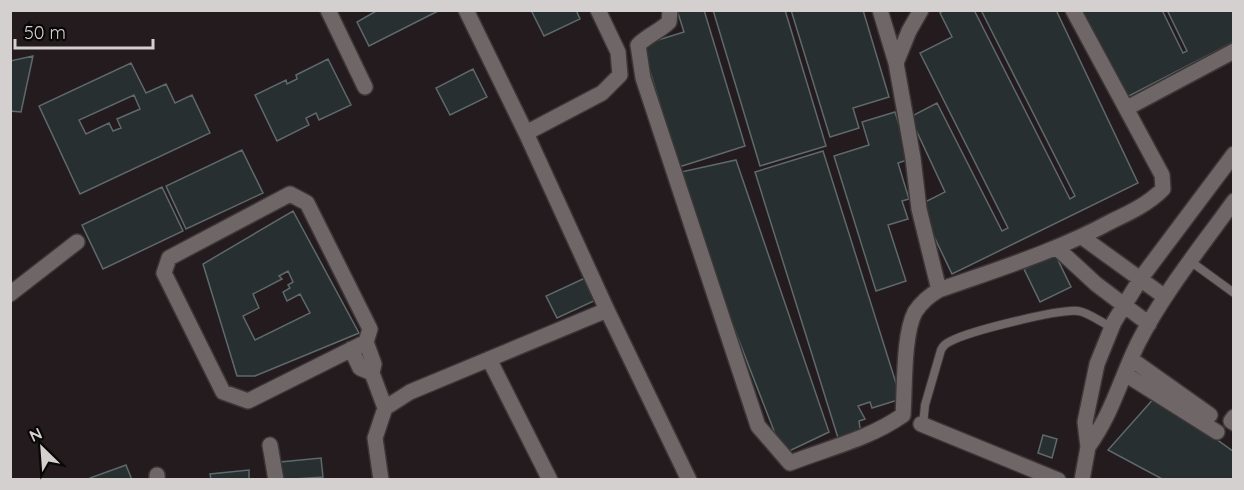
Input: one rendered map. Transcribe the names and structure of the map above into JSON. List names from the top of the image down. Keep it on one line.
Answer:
{"scale_bar":"50 m","north":"top left"}
